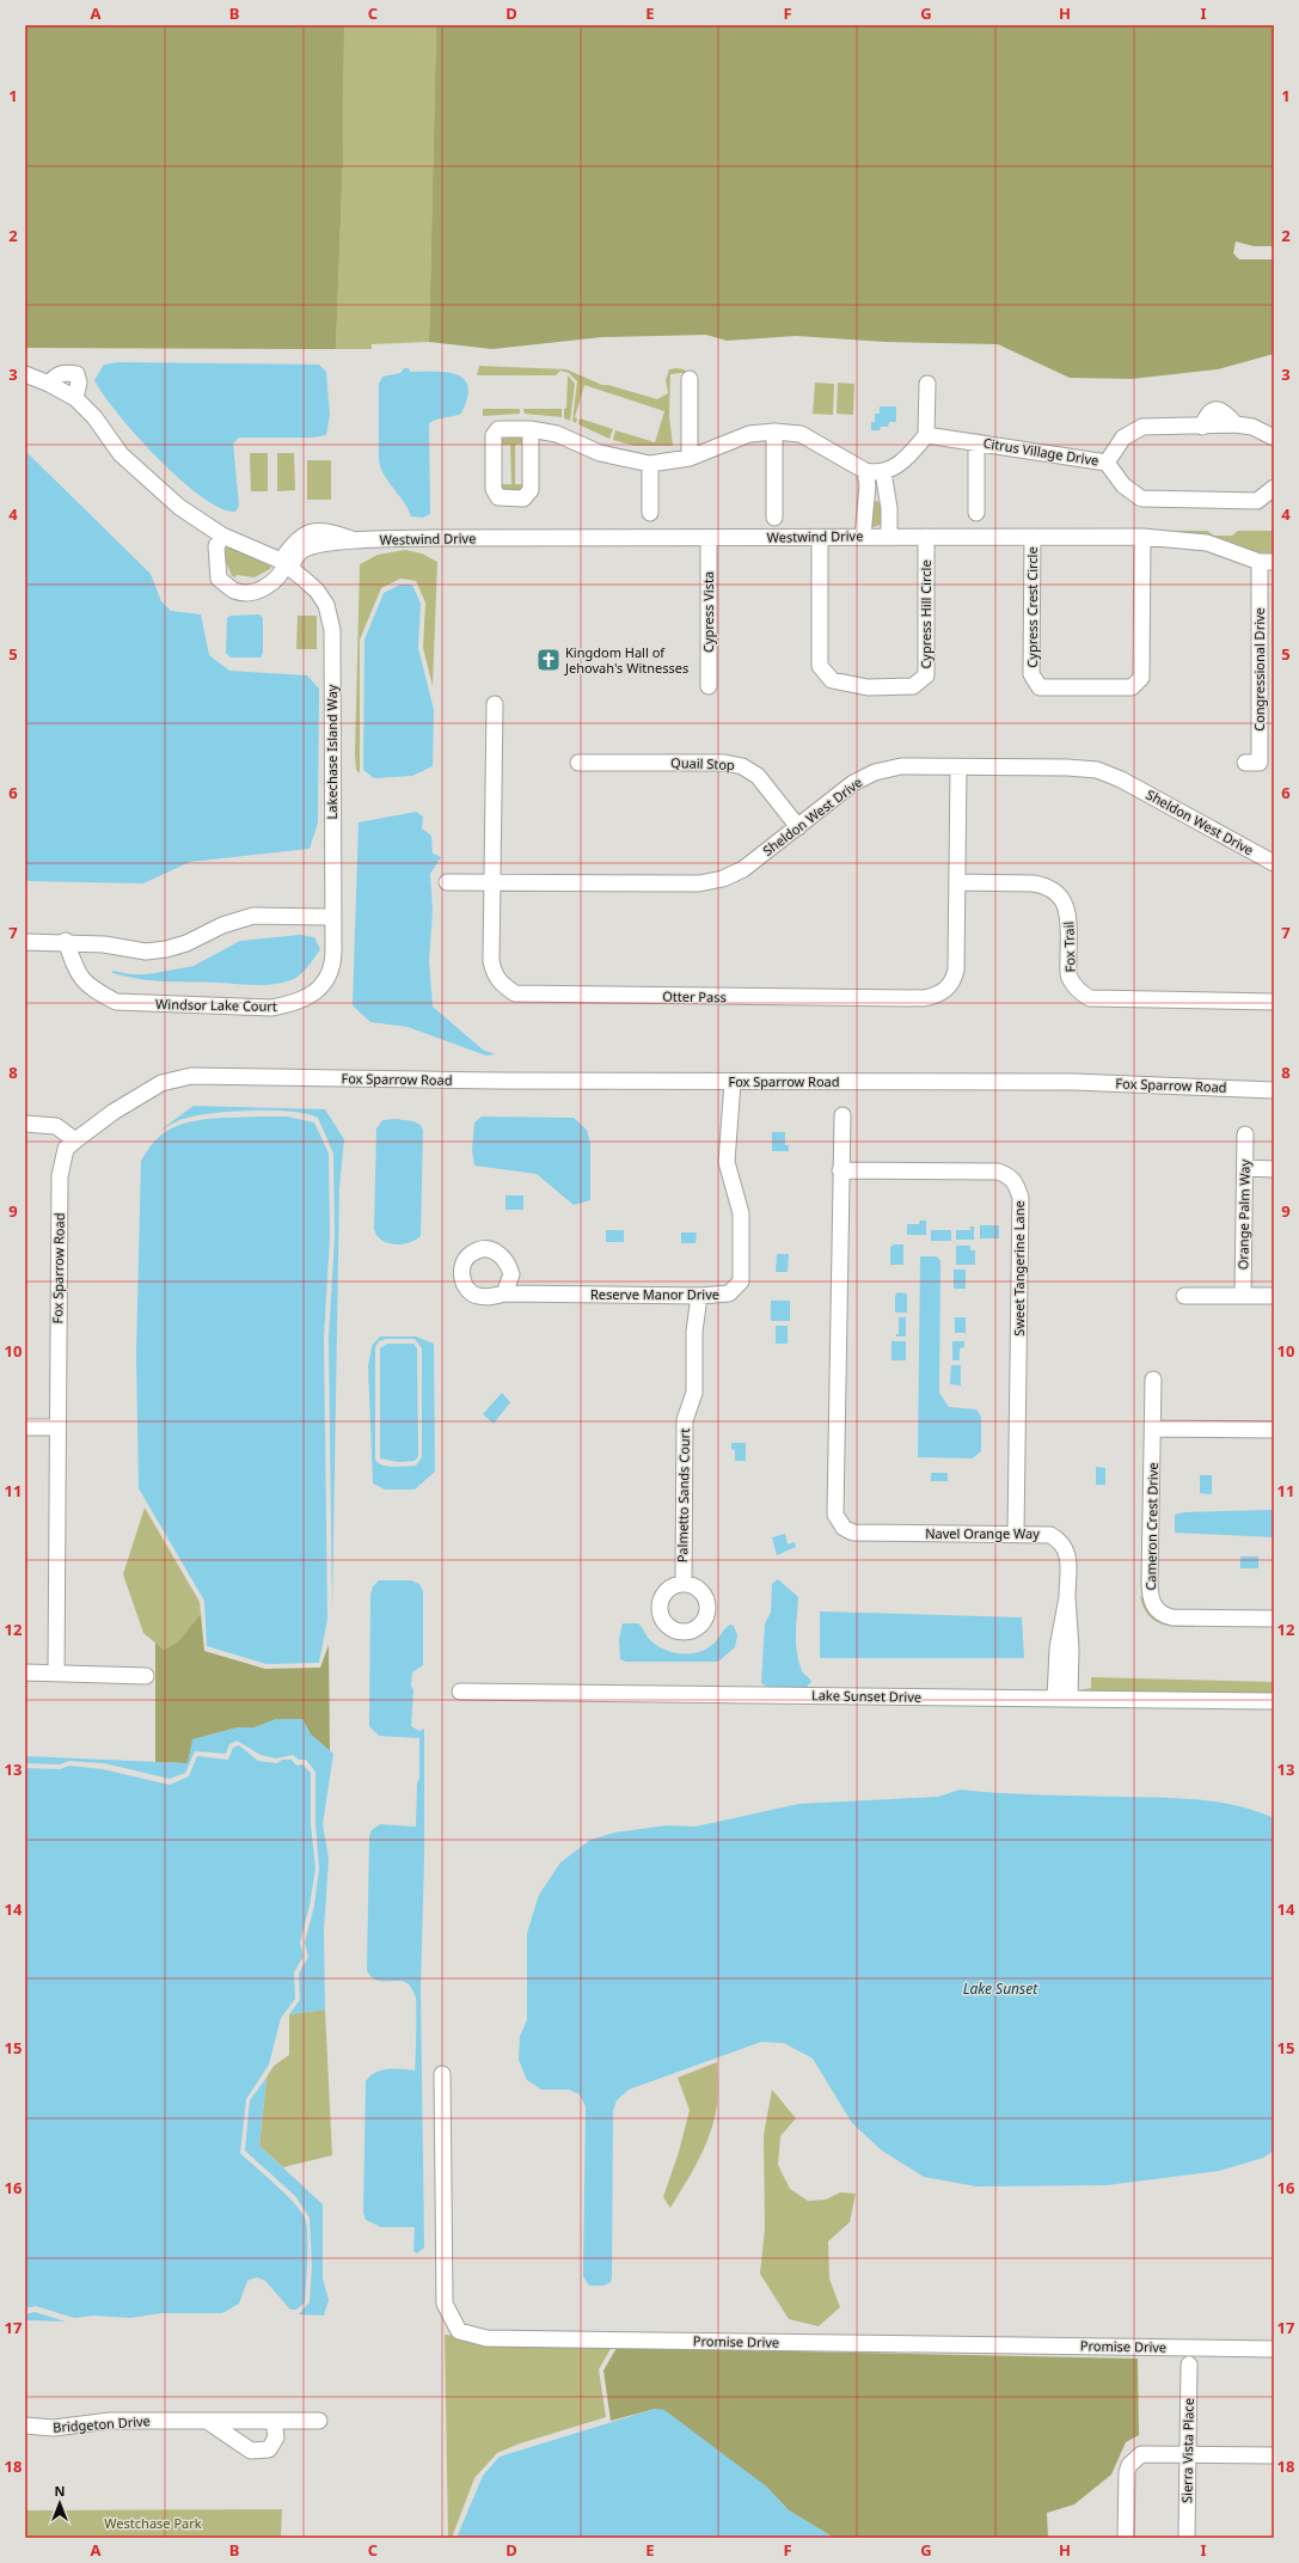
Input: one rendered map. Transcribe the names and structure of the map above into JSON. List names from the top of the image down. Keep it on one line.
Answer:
{"streets":{"street":["Citrus Village Drive","Westwind Drive","Cypress Crest Circle","Cypress Vista","Cypress Hill Circle","Congressional Drive","Lakechase Island Way","Quail Stop","Sheldon West Drive","Fox Trail","Otter Pass","Windsor Lake Court","Fox Sparrow Road","Orange Palm Way","Sweet Tangerine Lane","Reserve Manor Drive","Palmetto Sands Court","Cameron Crest Drive","Navel Orange Way","Lake Sunset Drive","Promise Drive","Bridgeton Drive","Sierra Vista Place"]},"crossings":[["Westwind Drive","Cypress Crest Circle"],["Westwind Drive","Cypress Vista"],["Westwind Drive","Cypress Hill Circle"],["Westwind Drive","Congressional Drive"],["Westwind Drive","Lakechase Island Way"],["Lakechase Island Way","Windsor Lake Court"],["Quail Stop","Sheldon West Drive"],["Sheldon West Drive","Otter Pass"],["Fox Trail","Otter Pass"],["Fox Sparrow Road","Reserve Manor Drive"],["Sweet Tangerine Lane","Navel Orange Way"],["Reserve Manor Drive","Palmetto Sands Court"],["Navel Orange Way","Lake Sunset Drive"]],"water":["Lake Sunset"],"parks":["Westchase Park"],"places":{"church":["Kingdom Hall of Jehovah's Witnesses"]},"north":"top","grid":{"columns":["A","B","C","D","E","F","G","H","I"],"rows":["1","2","3","4","5","6","7","8","9","10","11","12","13","14","15","16","17","18"]}}
